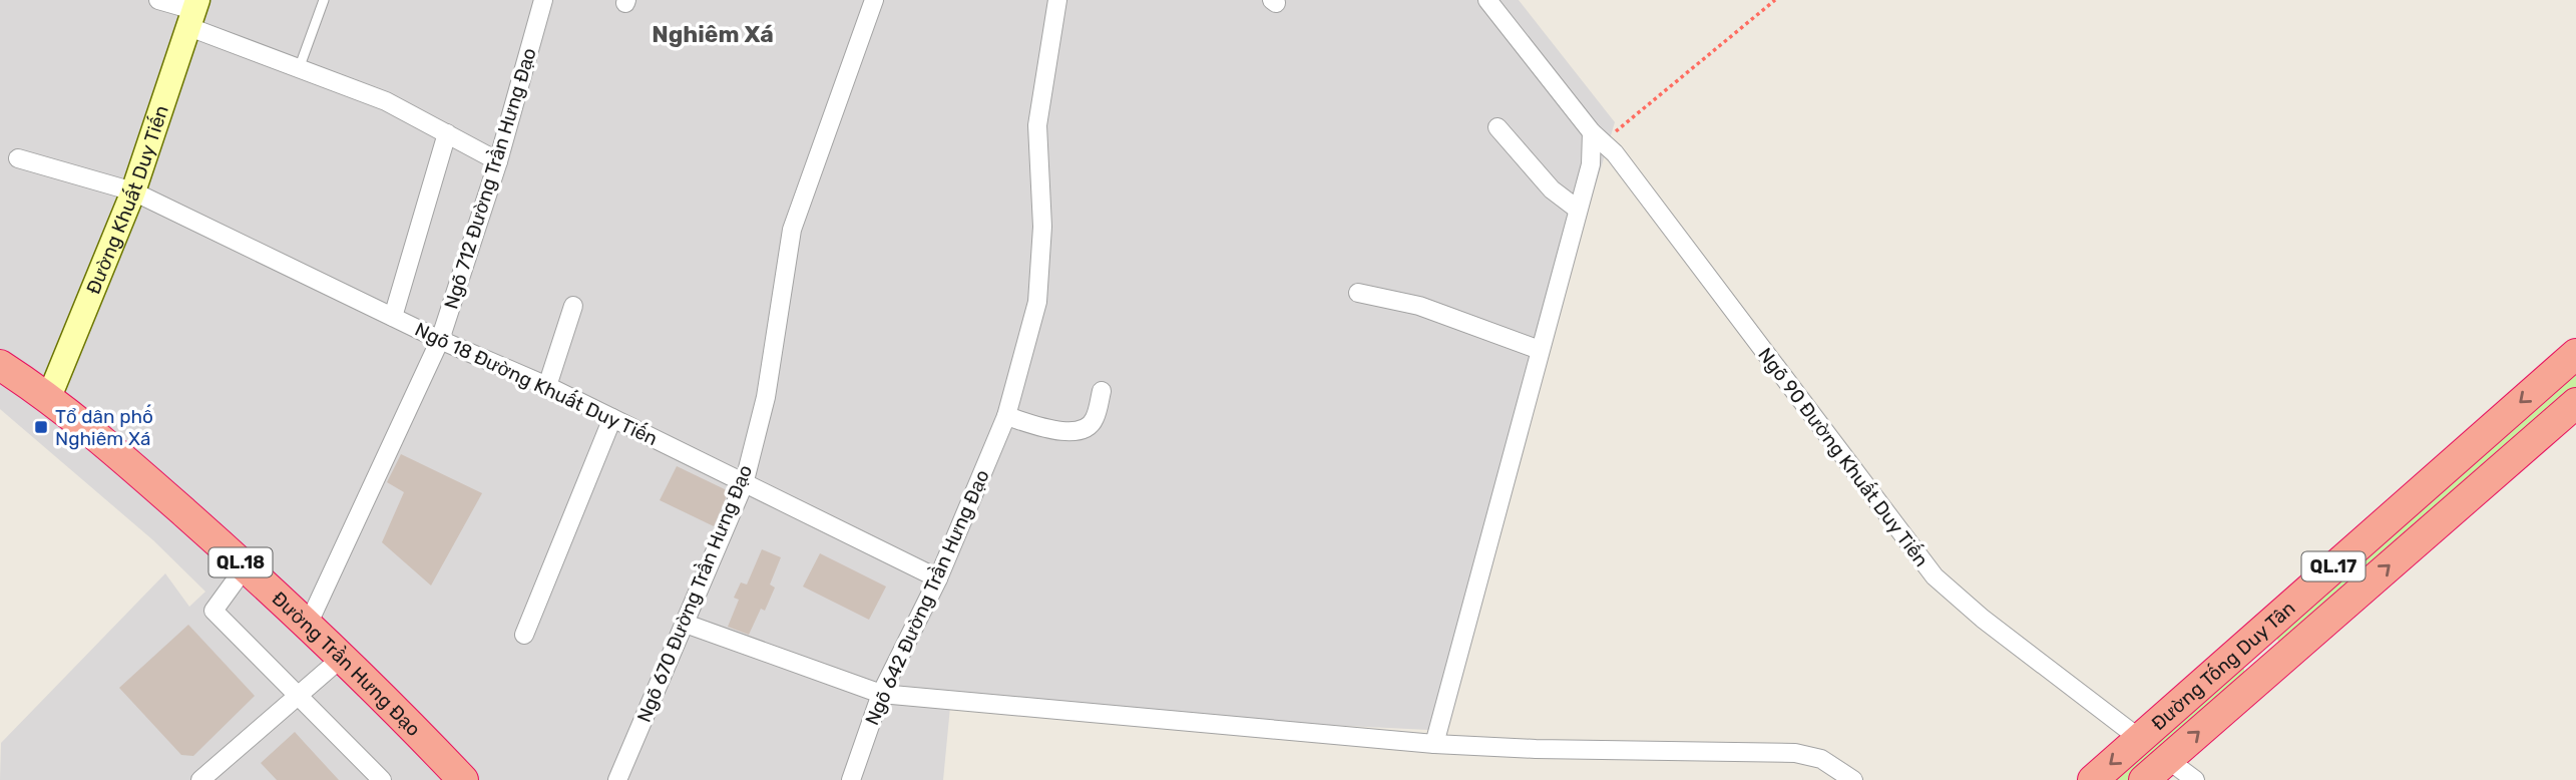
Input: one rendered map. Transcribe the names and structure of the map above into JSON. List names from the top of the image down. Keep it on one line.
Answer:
{"streets":{"highway":["QL.18","QL.17","Đường Trần Hưng Đạo","Đường Tống Duy Tân"],"main road":["Đường Khuất Duy Tiến"],"street":["Ngõ 712 Đường Trần Hưng Đạo","Ngõ 18 Đường Khuất Duy Tiến","Ngõ 90 Đường Khuất Duy Tiến","Ngõ 670 Đường Trần Hưng Đạo","Ngõ 642 Đường Trần Hưng Đạo"]},"crossings":[["Ngõ 712 Đường Trần Hưng Đạo","Ngõ 18 Đường Khuất Duy Tiến"],["Ngõ 712 Đường Trần Hưng Đạo","Đường Trần Hưng Đạo"],["Đường Khuất Duy Tiến","Ngõ 18 Đường Khuất Duy Tiến"],["Đường Khuất Duy Tiến","Đường Trần Hưng Đạo"],["Ngõ 18 Đường Khuất Duy Tiến","Ngõ 670 Đường Trần Hưng Đạo"],["Ngõ 18 Đường Khuất Duy Tiến","Ngõ 642 Đường Trần Hưng Đạo"],["Ngõ 90 Đường Khuất Duy Tiến","Đường Tống Duy Tân"]],"districts":["Nghiêm Xá"],"places":{"transit":["Tổ dân phố Nghiêm Xá"]}}
